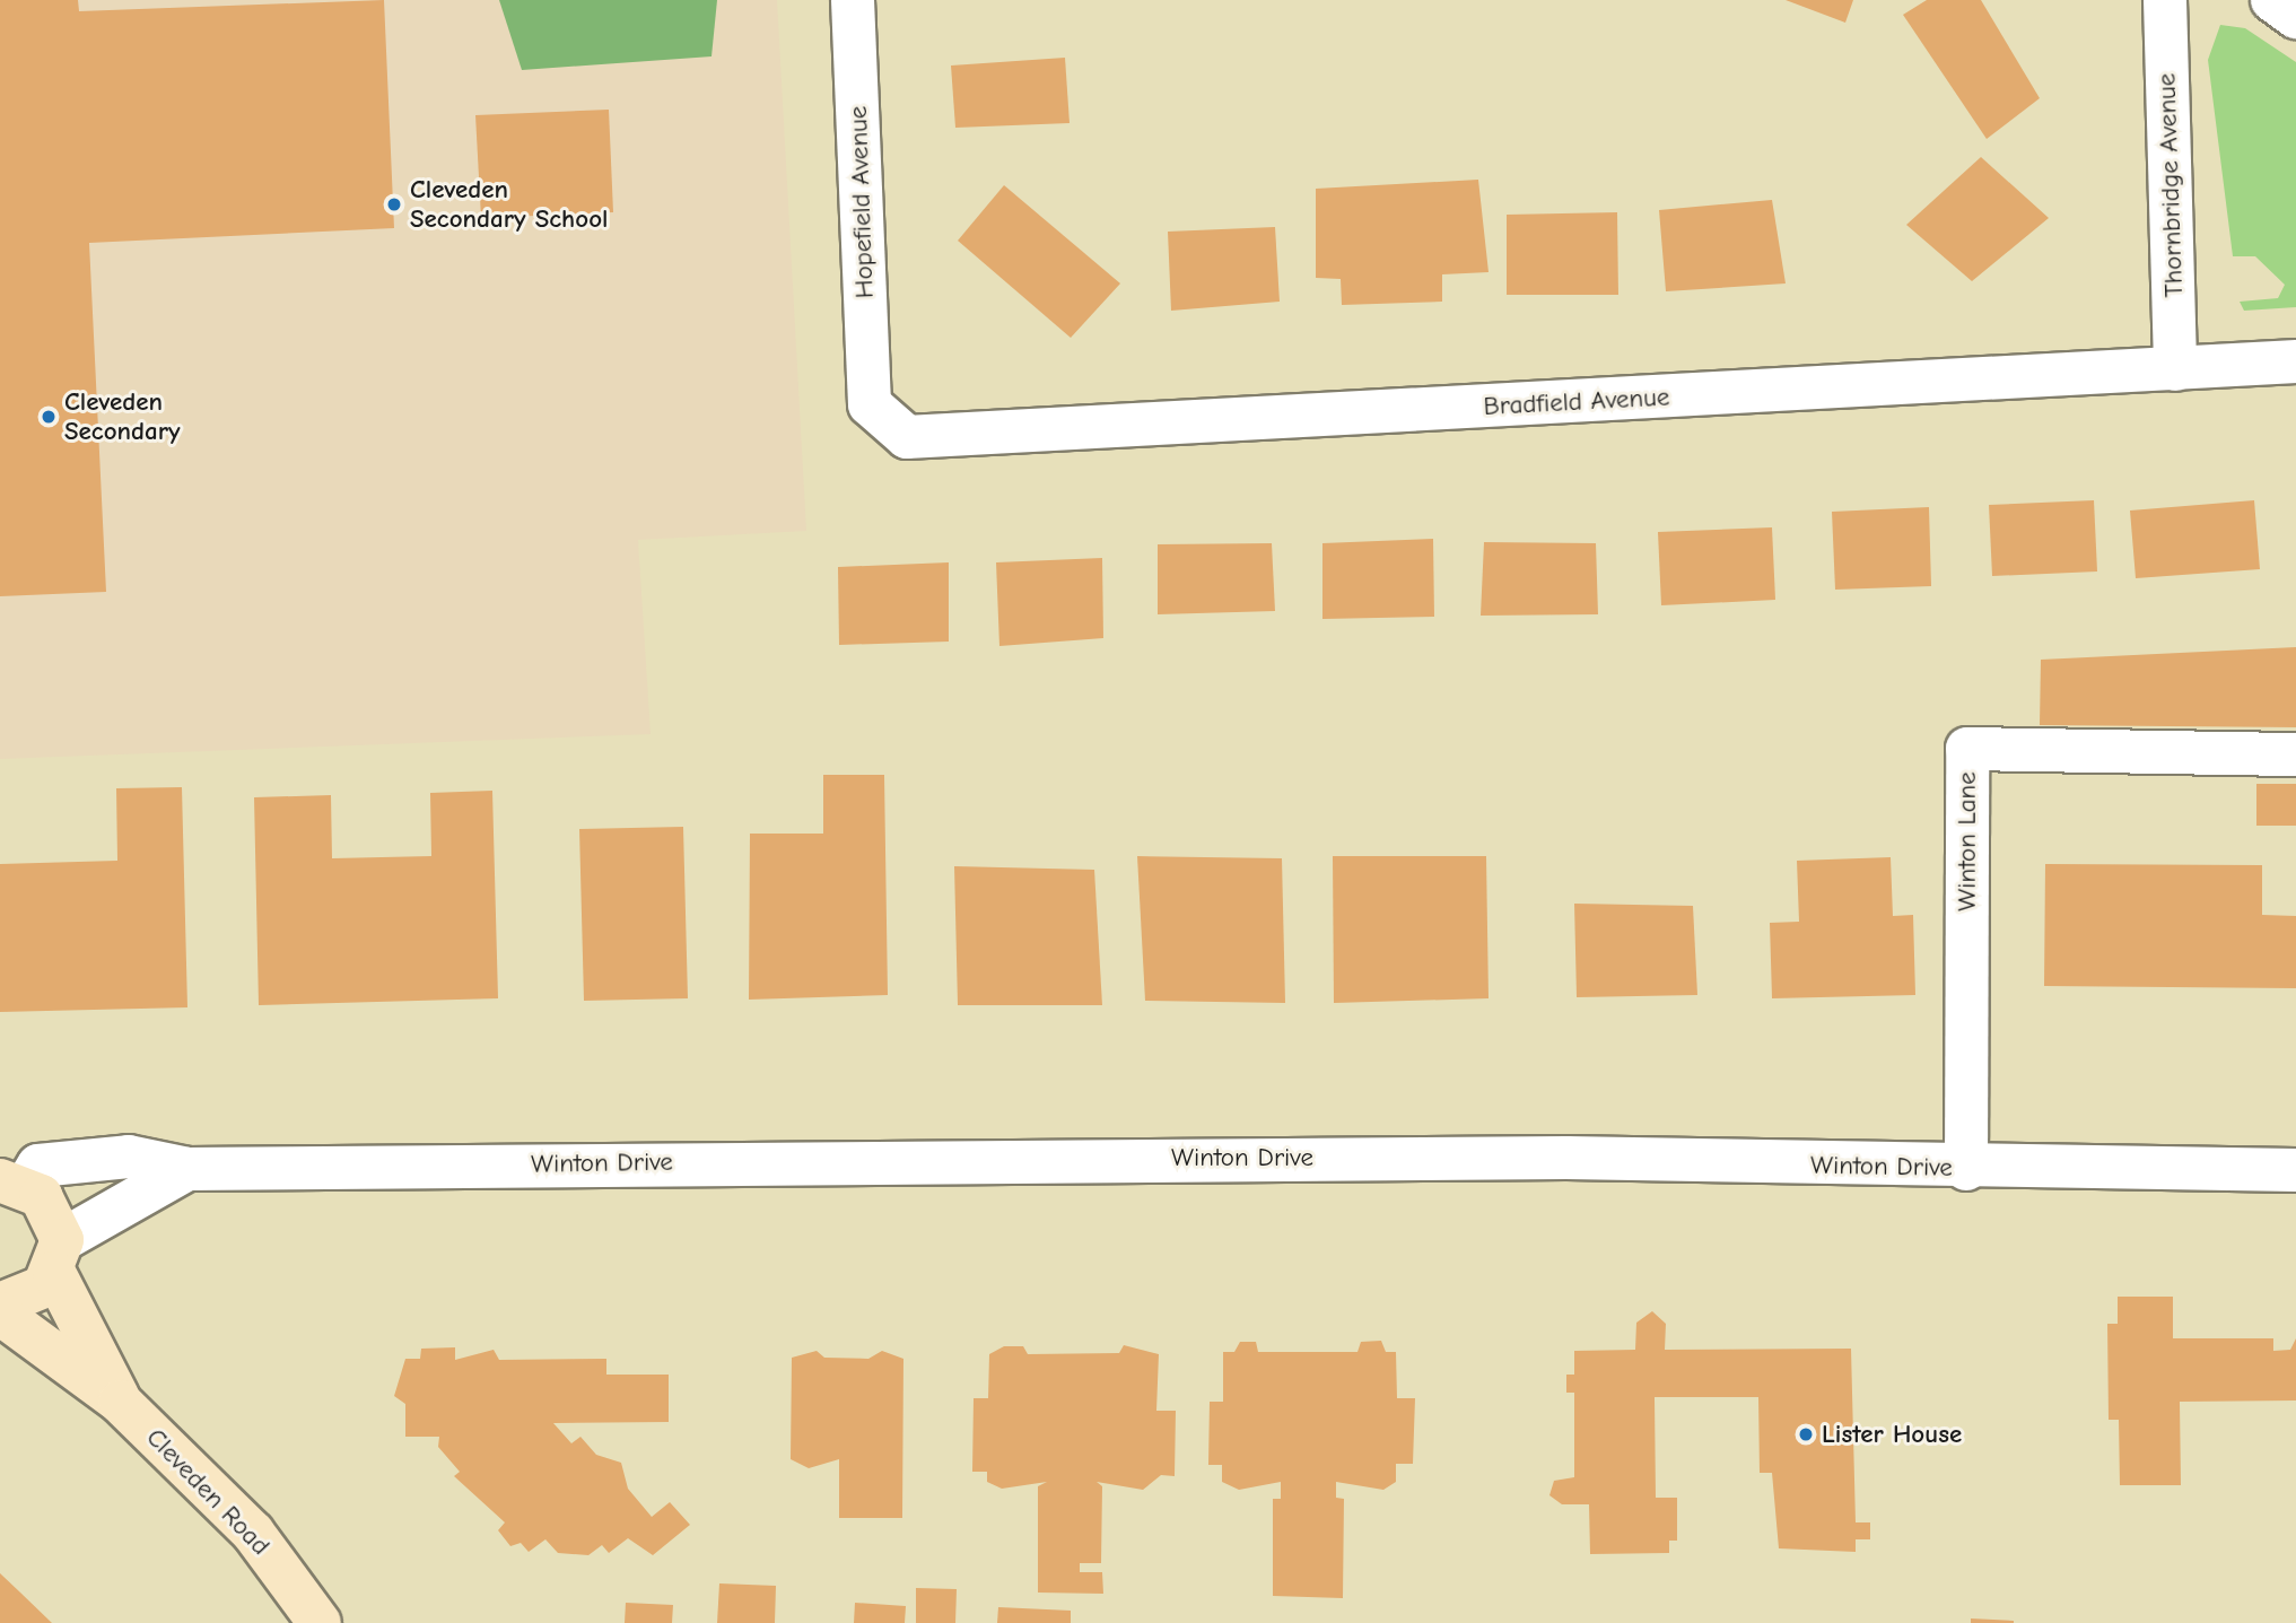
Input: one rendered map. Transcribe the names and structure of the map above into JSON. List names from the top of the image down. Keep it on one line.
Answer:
{"streets":{"street":["Thornbridge Avenue","Hopefield Avenue","Bradfield Avenue","Winton Lane","Winton Drive","Cleveden Road"]},"crossings":[["Thornbridge Avenue","Bradfield Avenue"],["Hopefield Avenue","Bradfield Avenue"],["Winton Lane","Winton Drive"],["Winton Drive","Cleveden Road"]],"places":["Cleveden Secondary School","Cleveden Secondary","Lister House"]}
